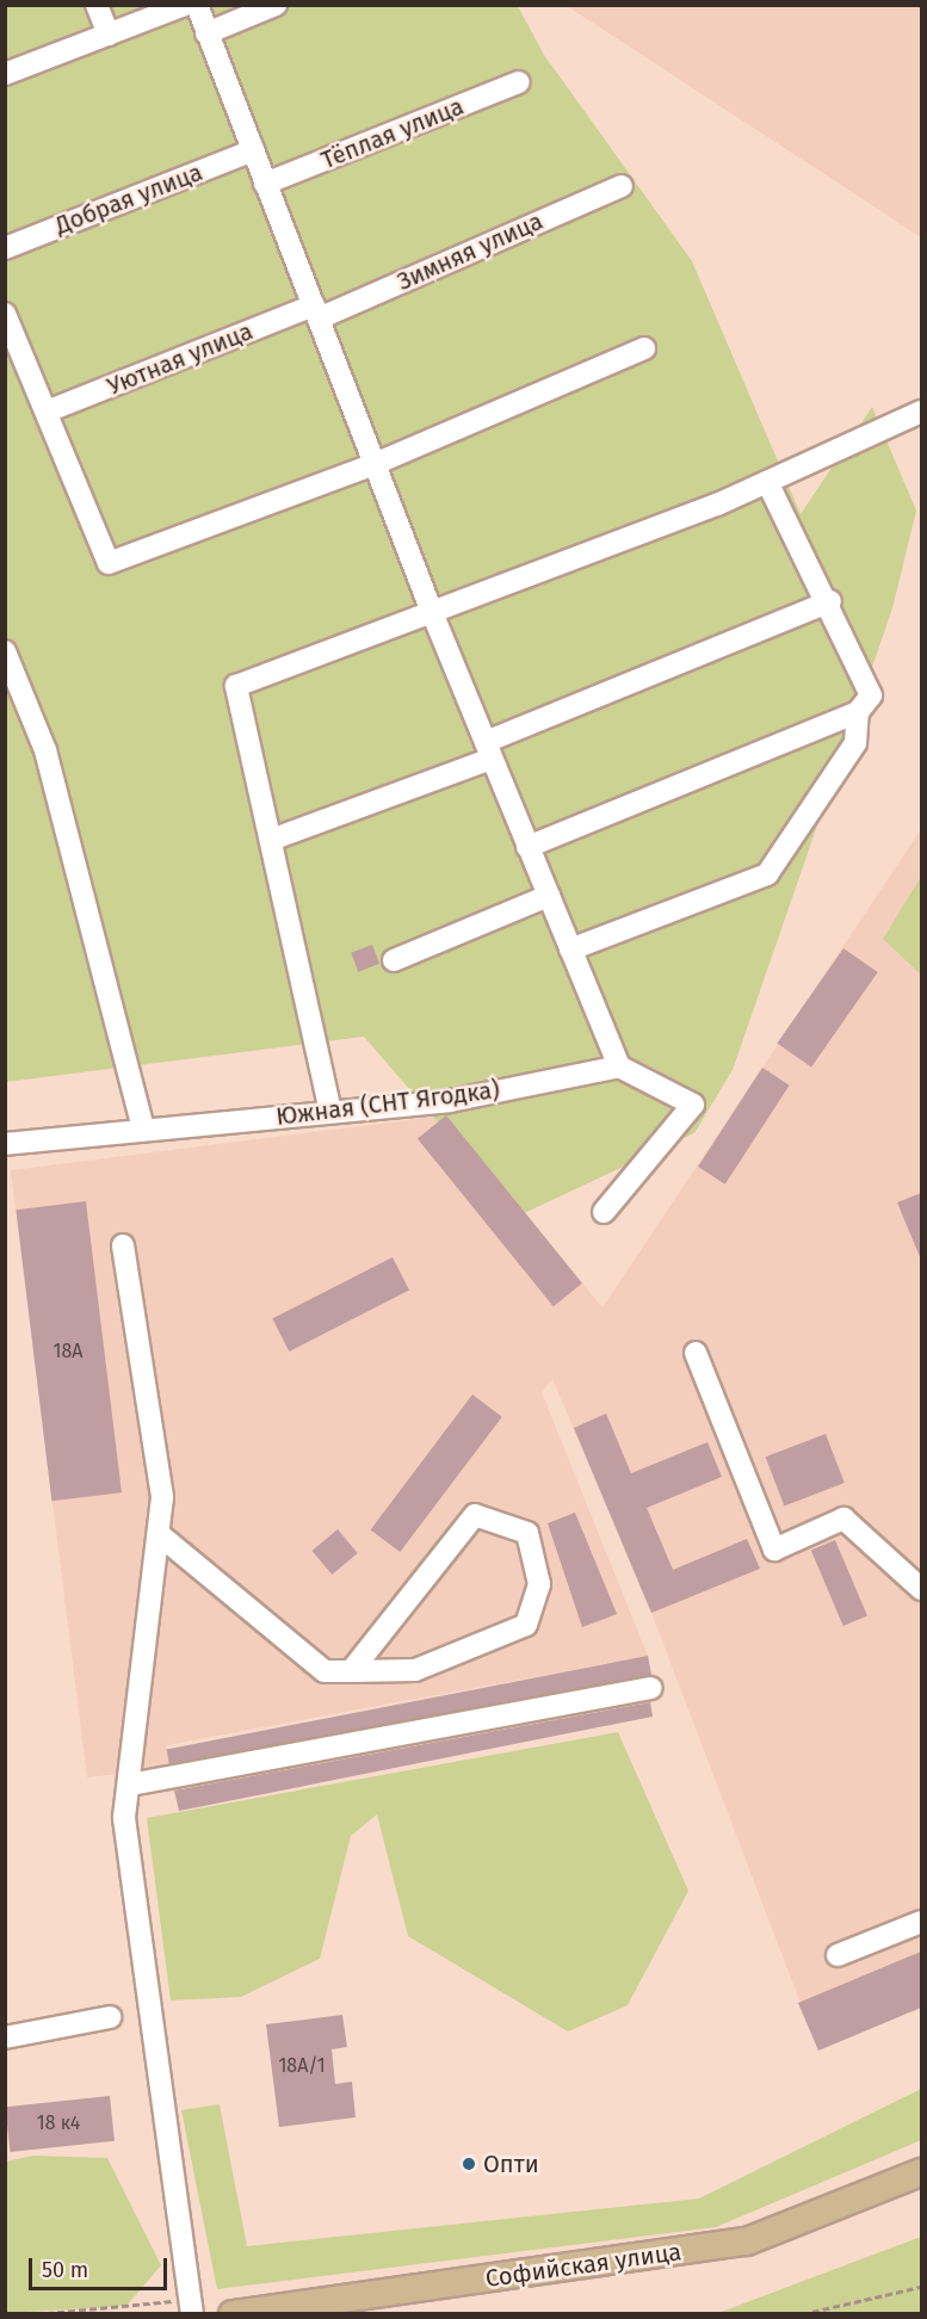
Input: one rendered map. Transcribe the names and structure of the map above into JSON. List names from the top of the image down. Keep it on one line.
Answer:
{"streets":{"main road":["Софийская улица"],"street":["Тёплая улица","Добрая улица","Зимняя улица","Уютная улица","Южная (СНТ Ягодка)"]},"crossings":[["Зимняя улица","Уютная улица"]],"places":["Опти"],"house_numbers":["18А","18А/1","18 к4"],"scale_bar":"50 m"}
